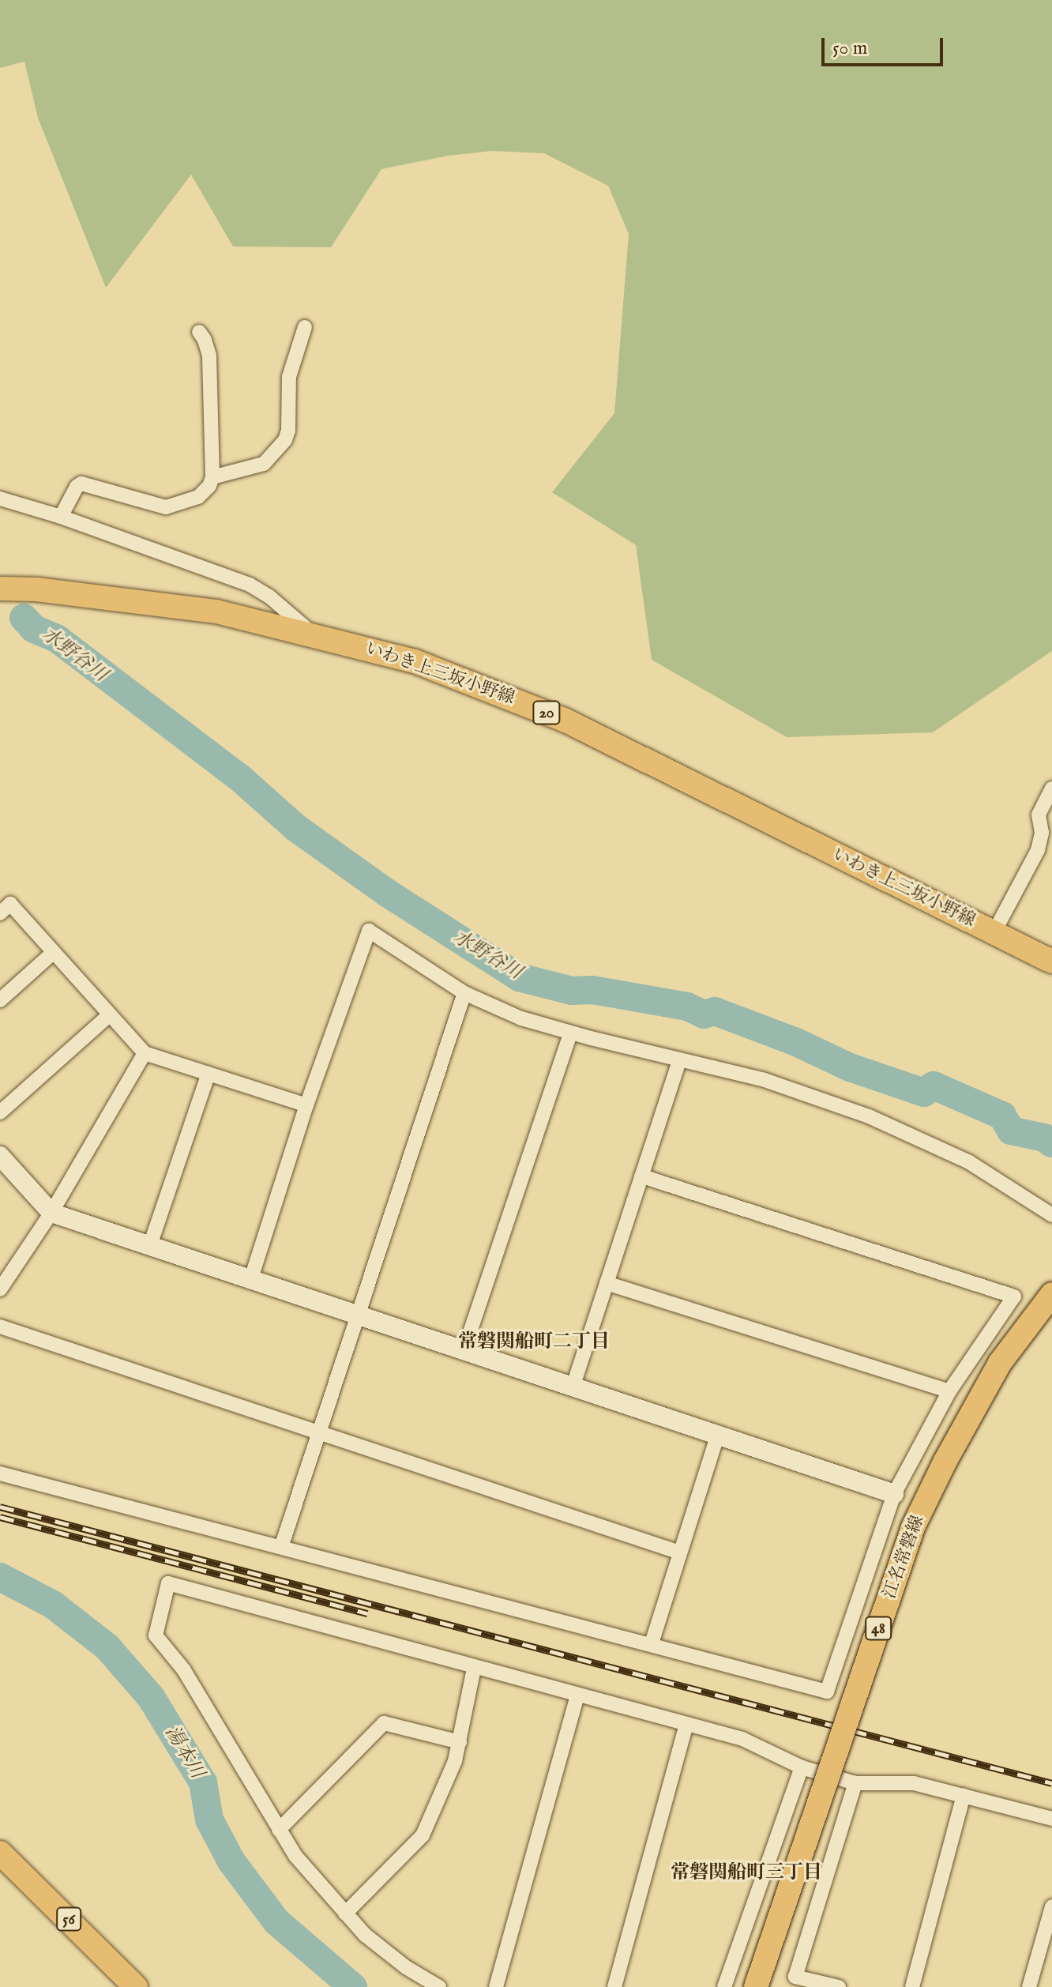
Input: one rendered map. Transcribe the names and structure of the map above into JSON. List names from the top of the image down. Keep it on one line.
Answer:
{"streets":{"main road":["いわき上三坂小野線","20","江名常磐線","48","56"]},"districts":["常磐関船町二丁目","常磐関船町三丁目"],"water":["水野谷川","湯本川"],"scale_bar":"50 m"}
